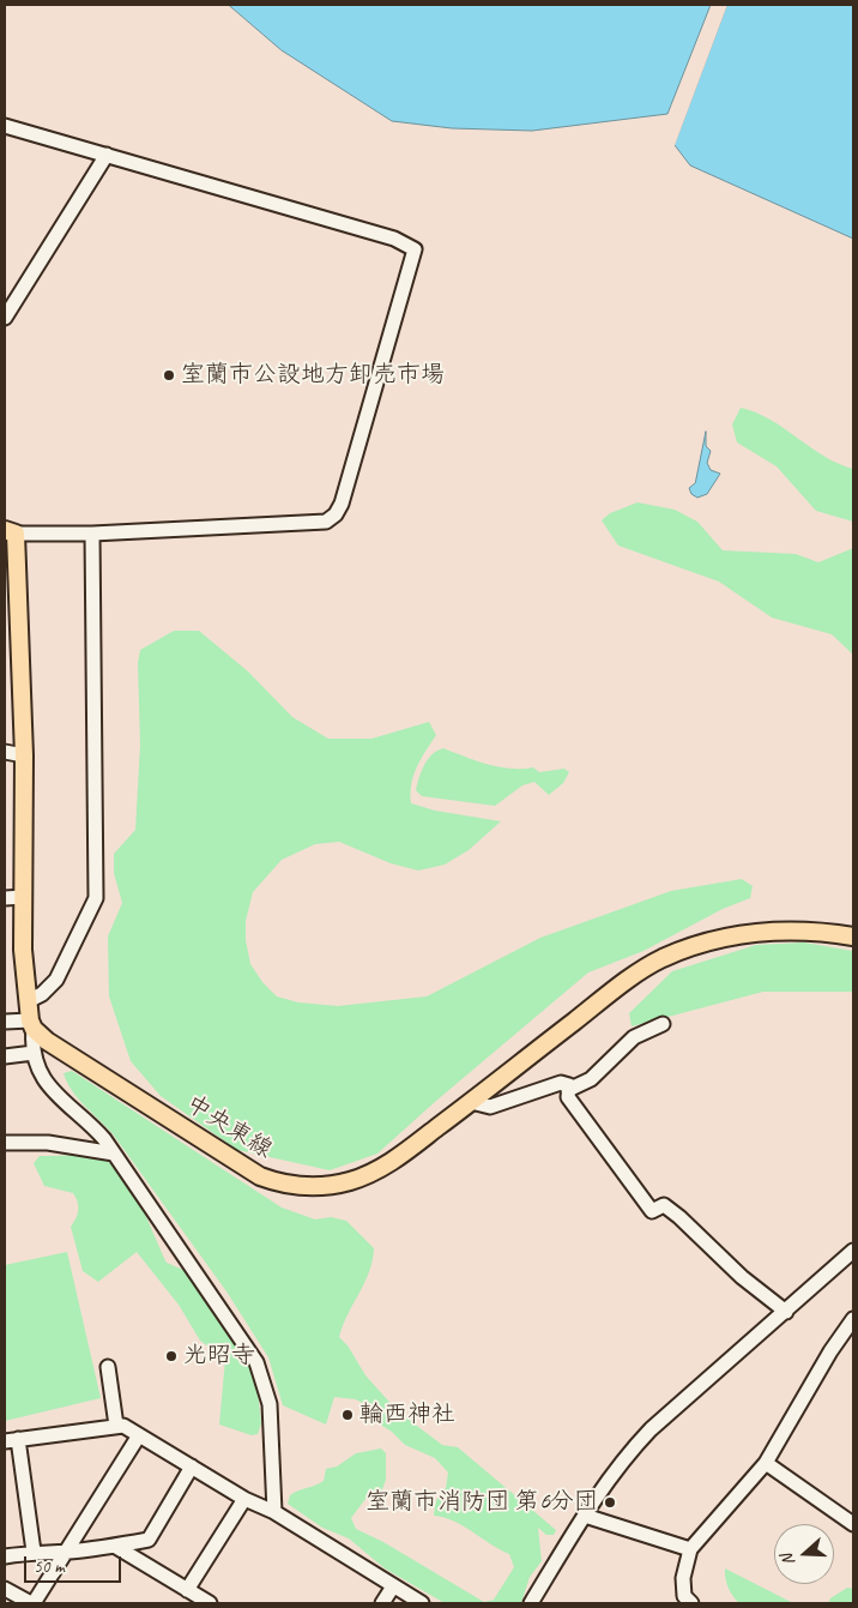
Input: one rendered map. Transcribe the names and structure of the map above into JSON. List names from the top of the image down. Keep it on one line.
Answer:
{"streets":{"main road":["中央東線"]},"places":["室蘭市公設地方卸売市場","光昭寺","輪西神社","室蘭市消防団 第6分団"],"scale_bar":"50 m","north":"left"}
